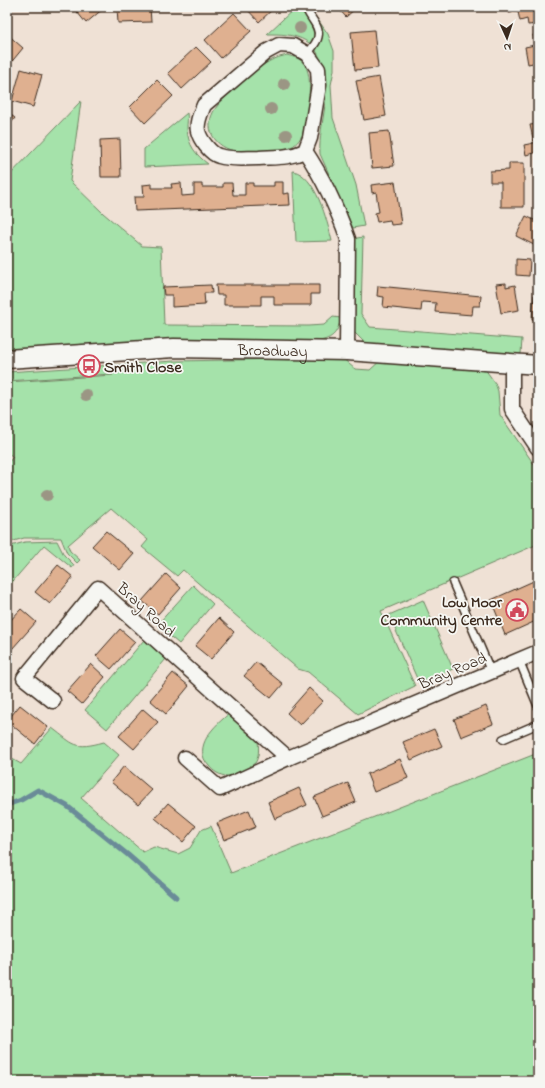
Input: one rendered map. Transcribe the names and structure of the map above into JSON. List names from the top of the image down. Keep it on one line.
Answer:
{"streets":{"street":["Broadway","Bray Road"]},"places":{"bus stop":["Smith Close"],"public building":["Low Moor Community Centre"]},"north":"bottom"}
